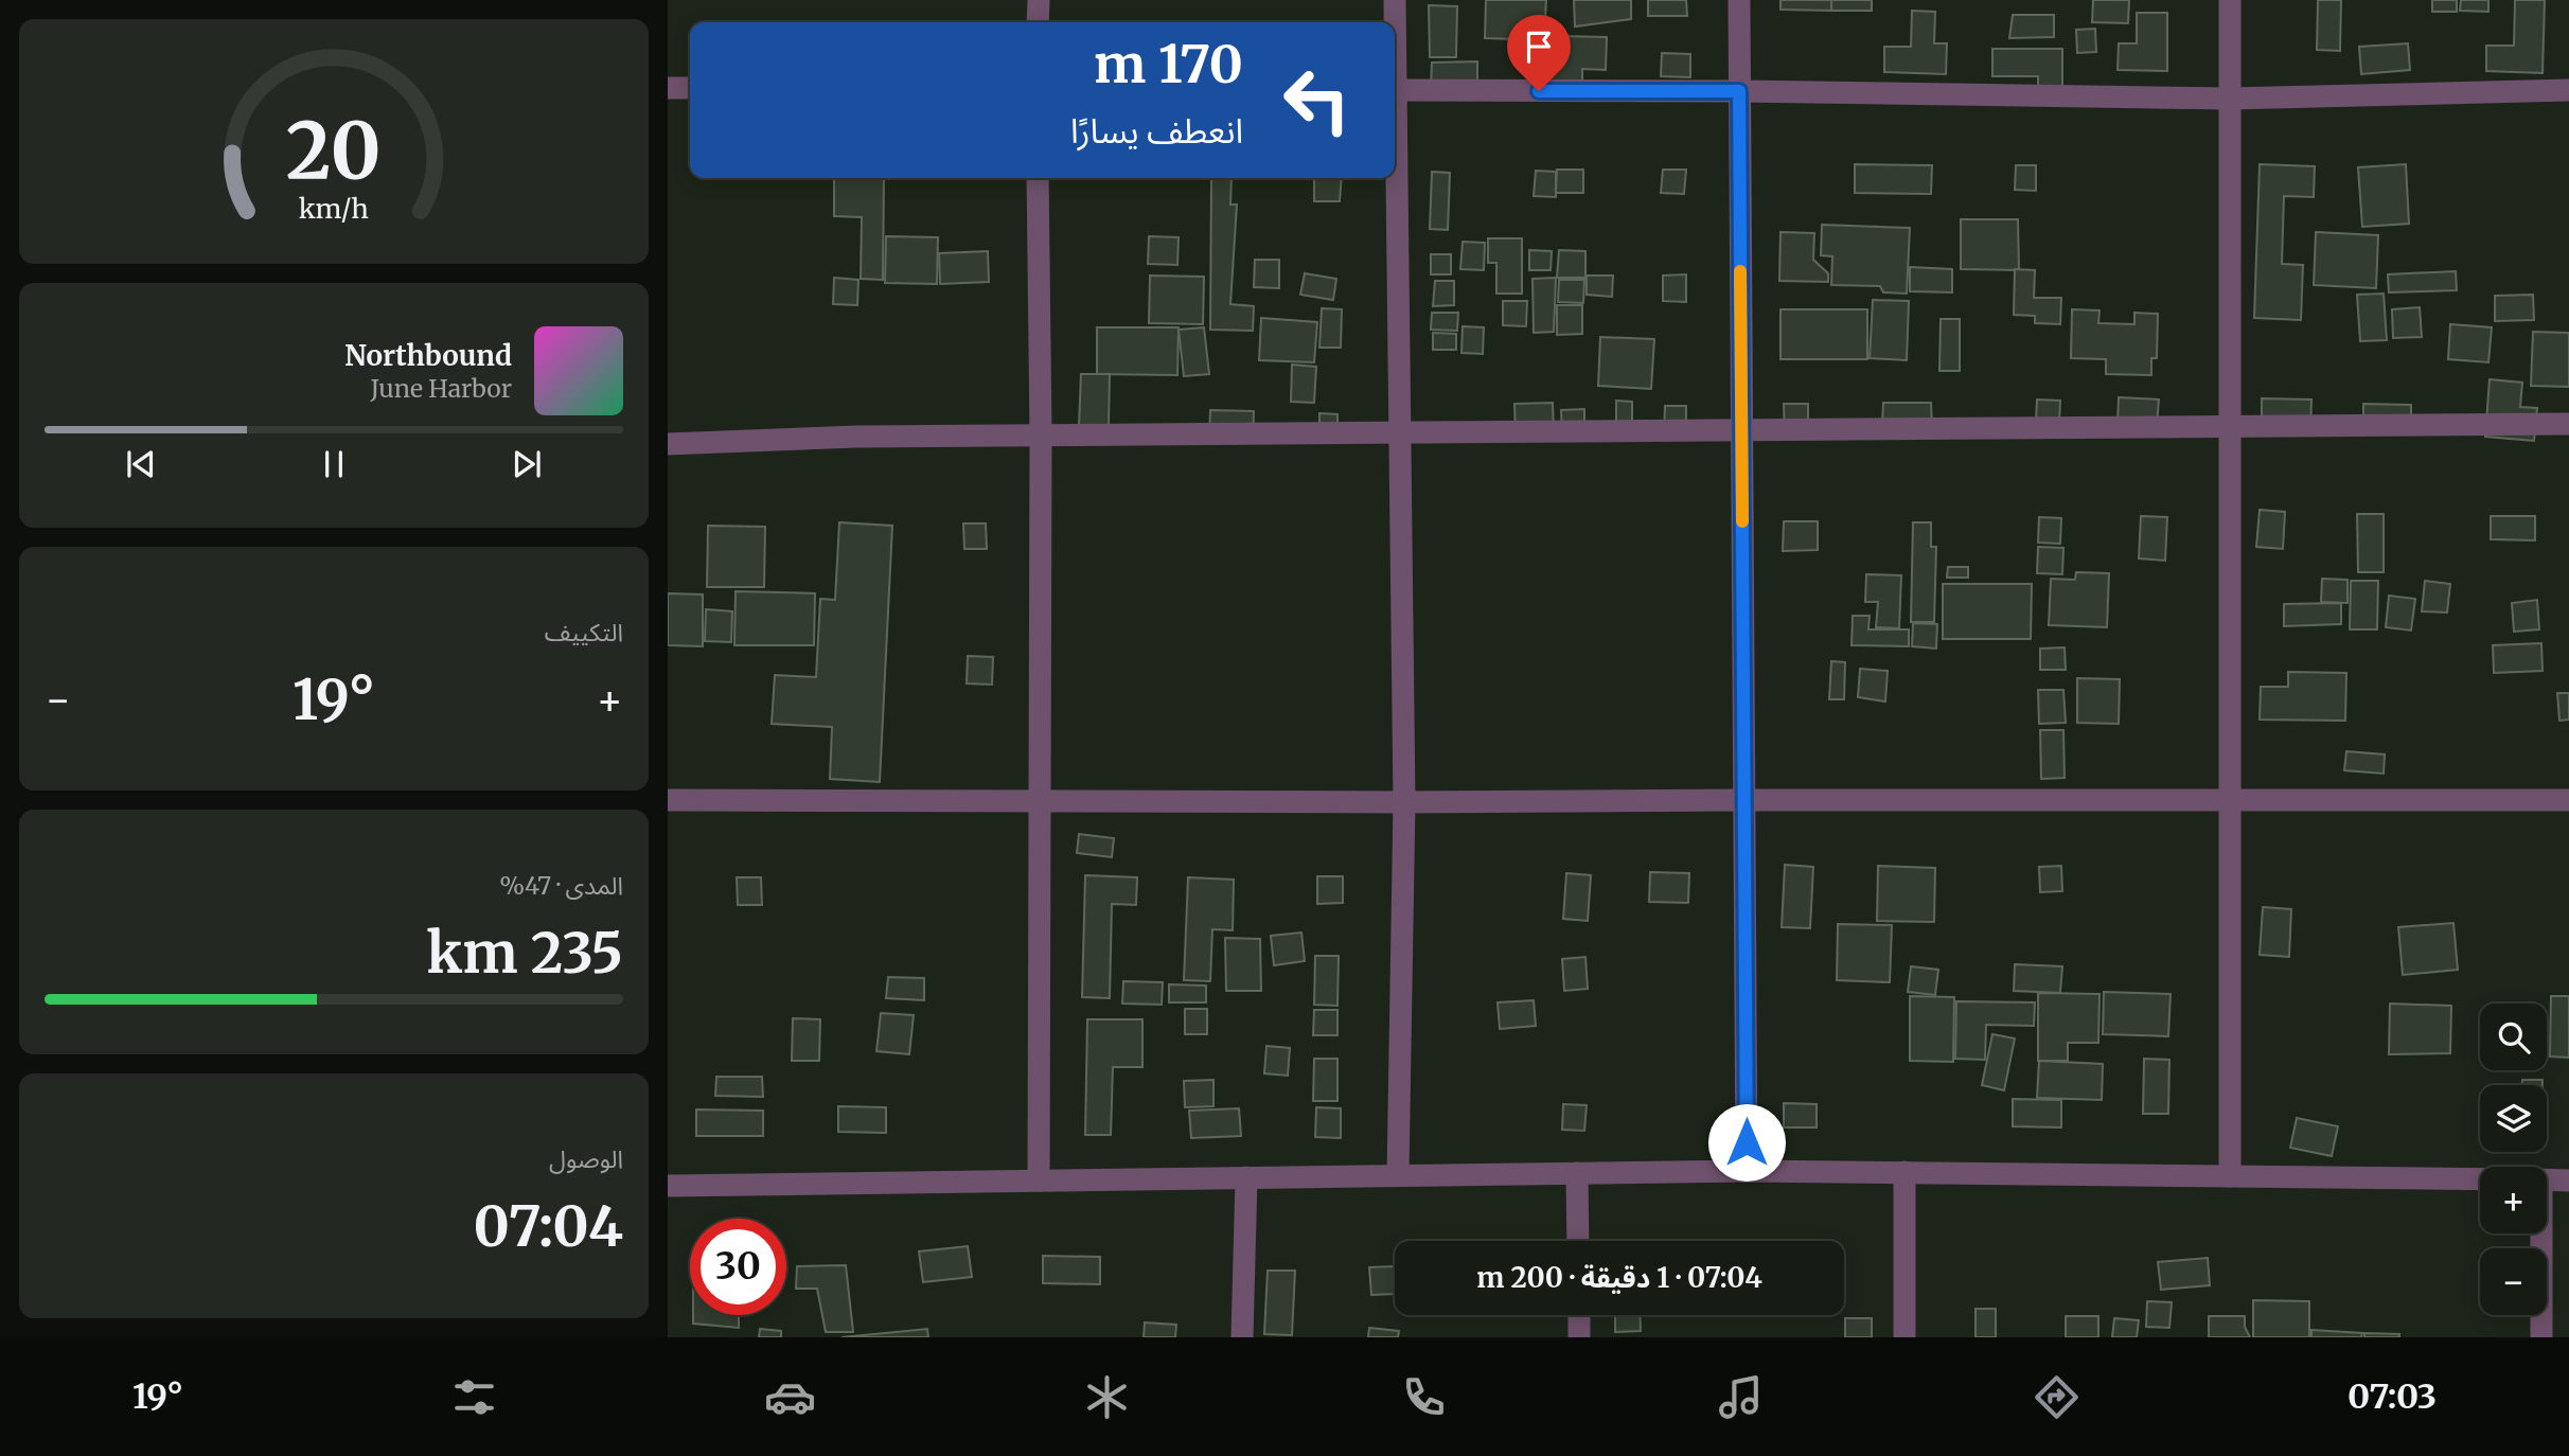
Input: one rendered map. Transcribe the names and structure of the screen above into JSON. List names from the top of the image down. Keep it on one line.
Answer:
{"page":{"turn":["170 m","انعطف يسارًا"],"song":["Northbound","June Harbor"],"tile":["التكييف",["المدى · 47%","235 km"],["الوصول","07:04"]],"heat":["−","19°","+"],"map_buttons":["+","−"],"limit":"30","trip":"07:04 · 1 دقيقة · 200 m","tabs":["07:03","19°"],"gauge":["20","km/h"]}}
